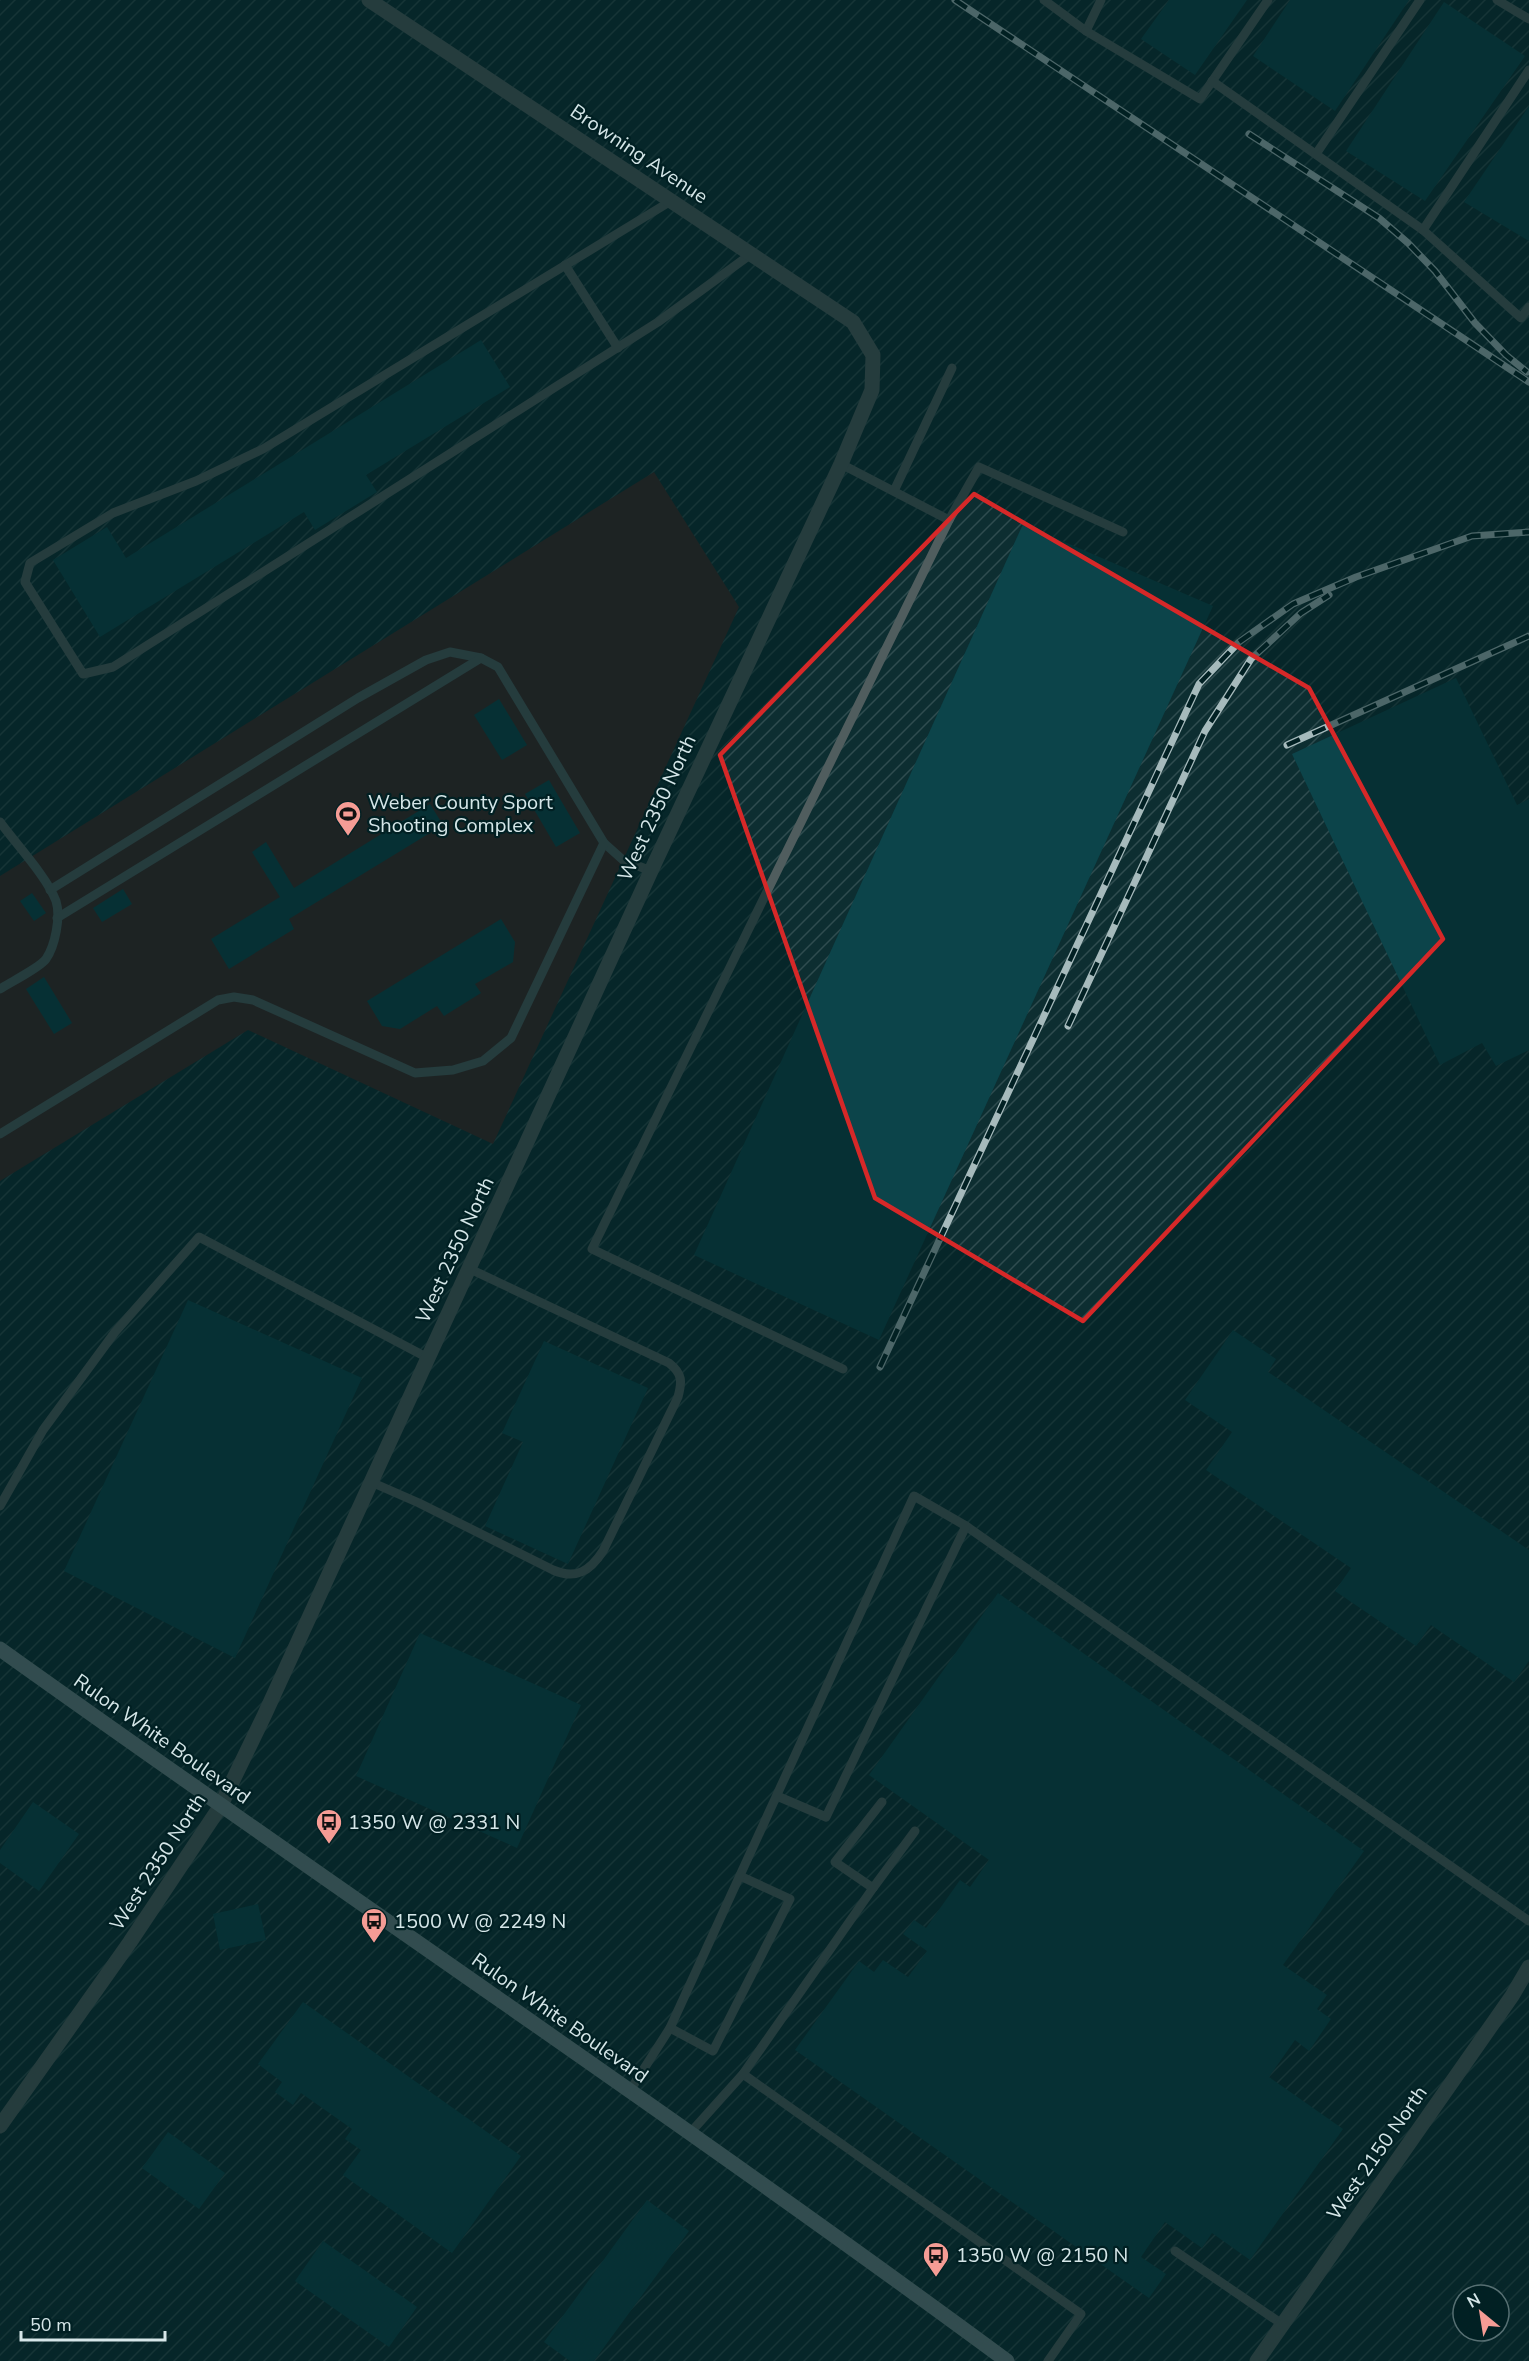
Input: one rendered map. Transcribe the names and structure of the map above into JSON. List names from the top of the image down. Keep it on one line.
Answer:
{"streets":{"street":["Browning Avenue","West 2350 North","Rulon White Boulevard","West 2150 North"]},"crossings":[["Browning Avenue","West 2350 North"],["West 2350 North","Rulon White Boulevard"]],"places":{"sports":["Weber County Sport Shooting Complex"],"bus stop":["1350 W @ 2331 N","1500 W @ 2249 N","1350 W @ 2150 N"]},"scale_bar":"50 m","north":"top left"}
